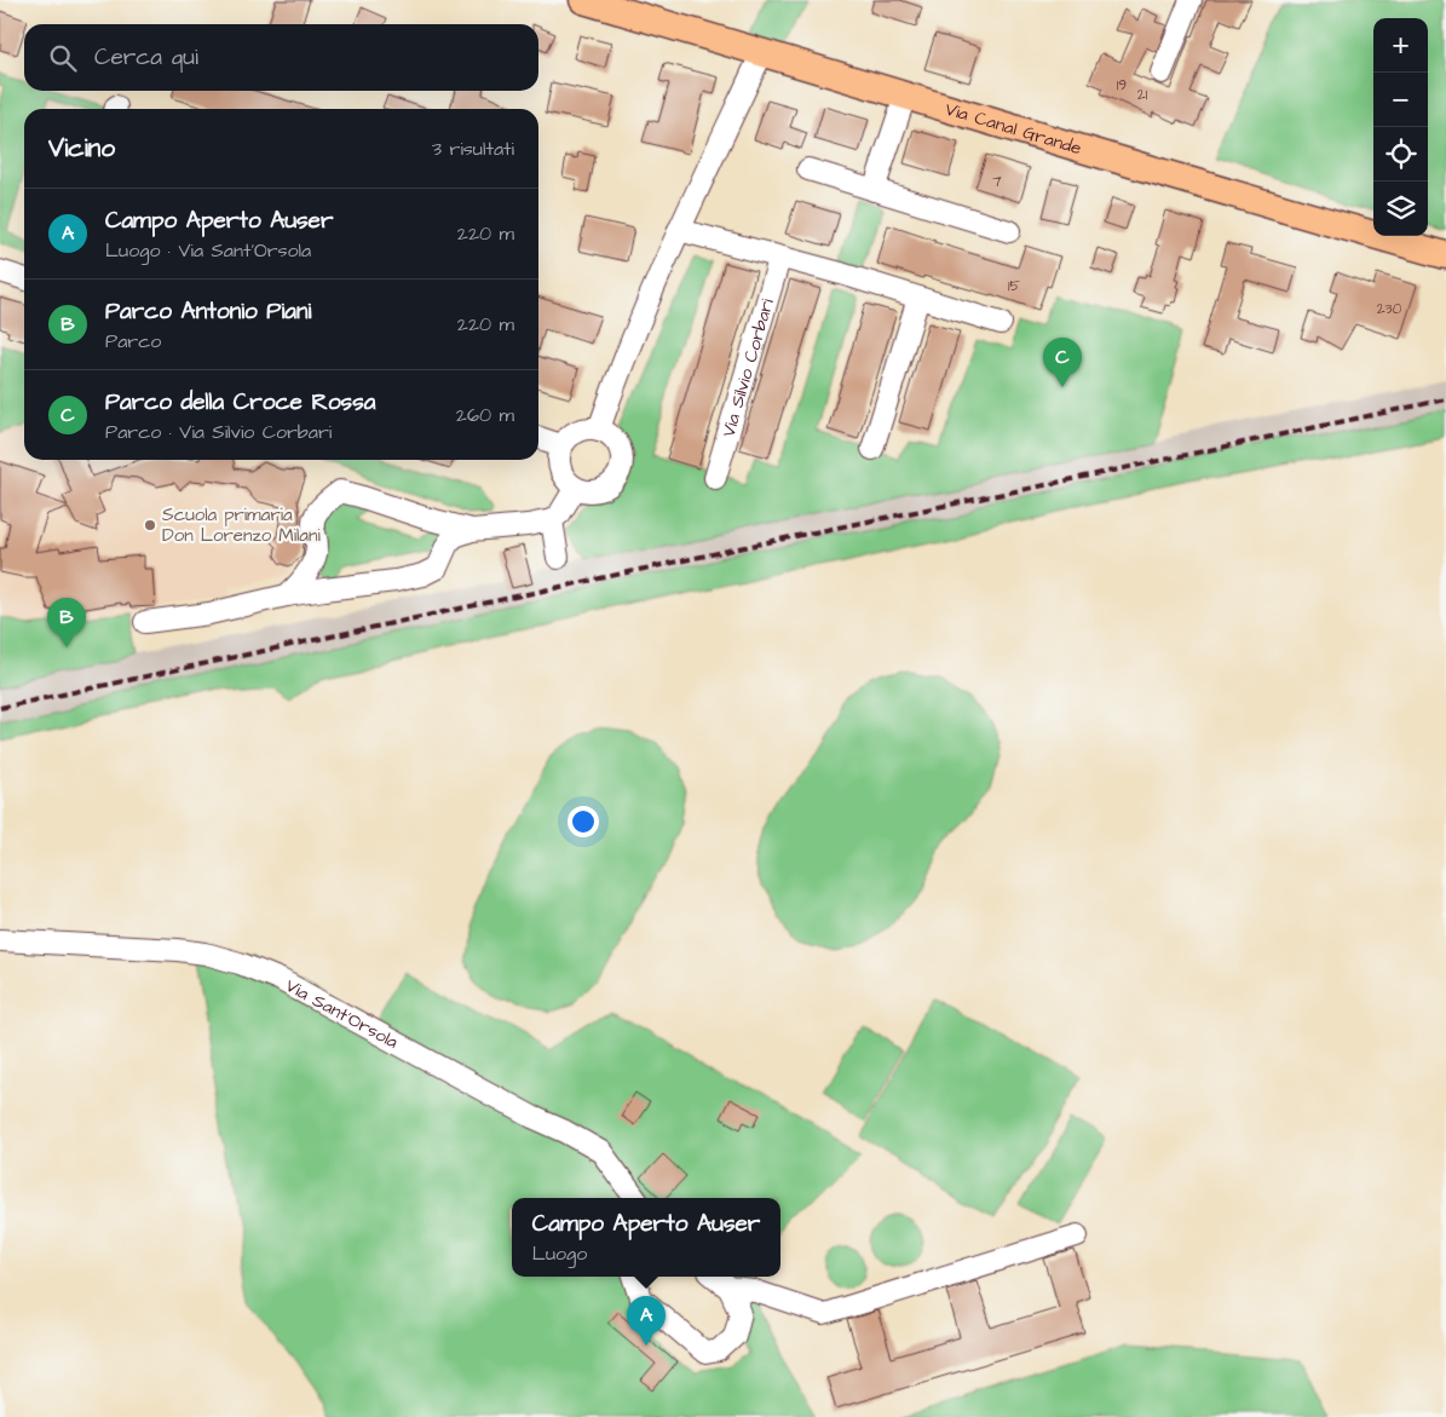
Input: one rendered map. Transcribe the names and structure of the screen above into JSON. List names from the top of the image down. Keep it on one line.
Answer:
{"streets":{"main road":["Via Canal Grande"],"street":["Via Silvio Corbari","Via Sant'Orsola"]},"places":["Scuola primaria Don Lorenzo Milani"],"house_numbers":["19","21","7","15","230"],"page":{"map_buttons":["+","−"],"search":"Cerca qui","heading":["Vicino","3 risultati"],"list":[{"mark":"A","name":"Campo Aperto Auser","note":"Luogo · Via Sant'Orsola","value":"220 m"},{"mark":"B","name":"Parco Antonio Piani","note":"Parco","value":"220 m"},{"mark":"C","name":"Parco della Croce Rossa","note":"Parco · Via Silvio Corbari","value":"260 m"}],"pins":["C","B","A"],"popup":["Campo Aperto Auser","Luogo"]}}
